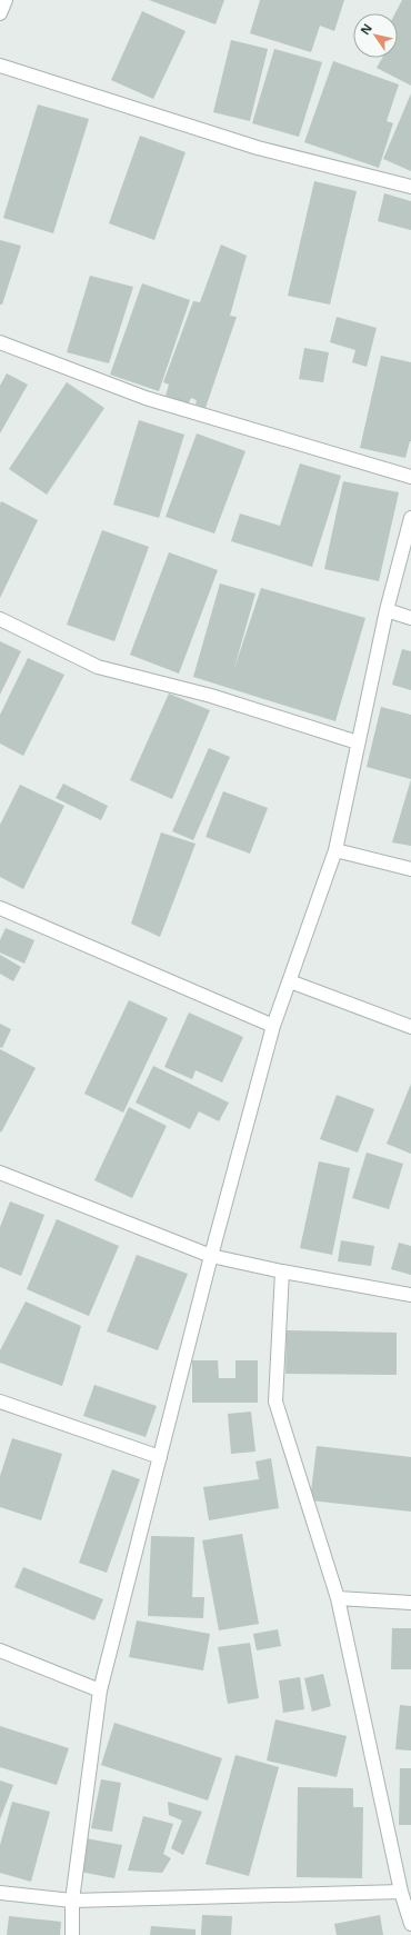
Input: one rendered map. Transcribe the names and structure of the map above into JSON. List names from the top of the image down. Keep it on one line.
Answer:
{"north":"top left"}
